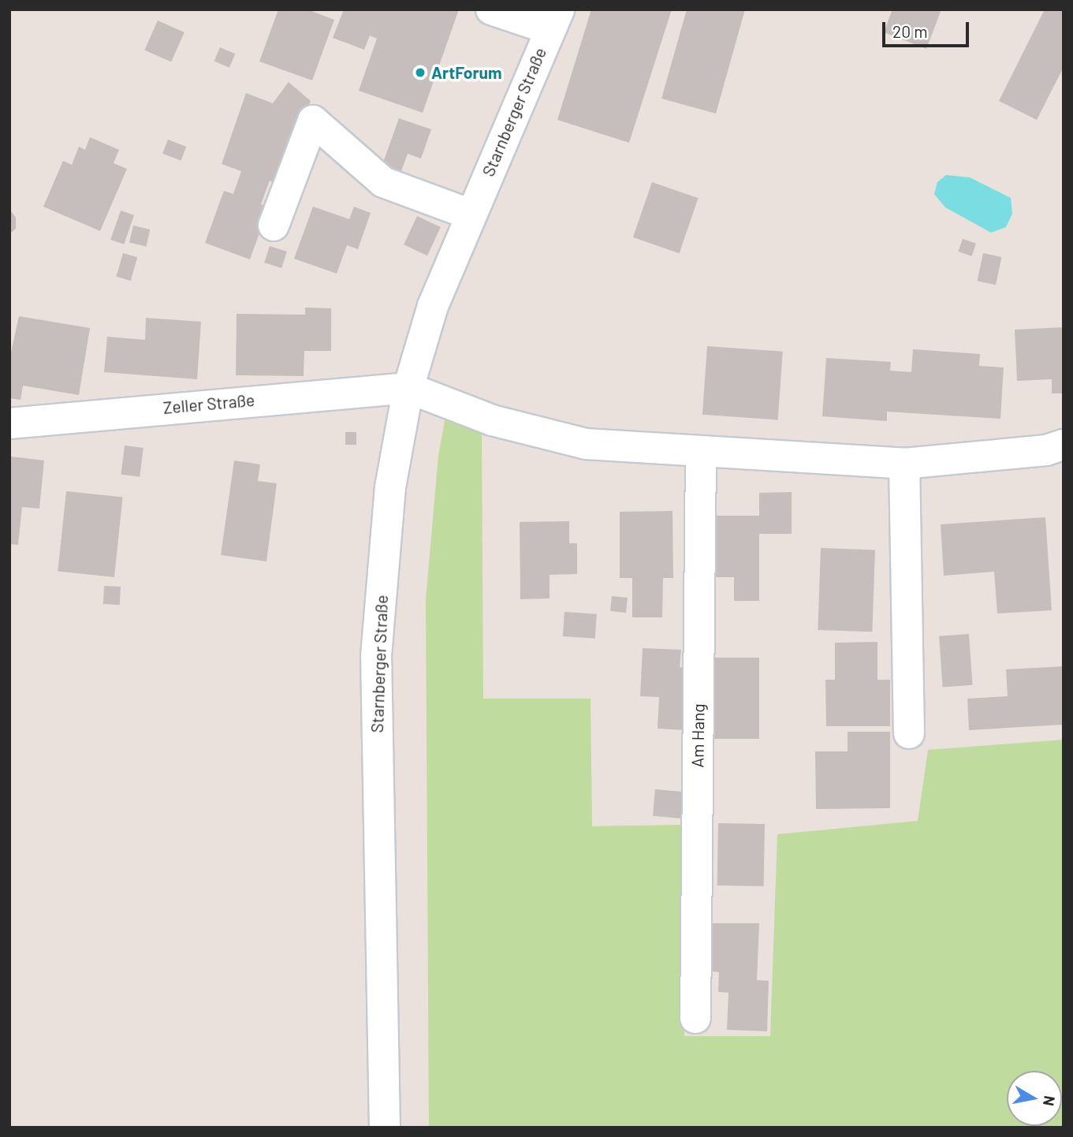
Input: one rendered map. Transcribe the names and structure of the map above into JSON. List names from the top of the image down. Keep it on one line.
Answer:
{"streets":{"street":["Starnberger Straße","Zeller Straße","Am Hang"]},"crossings":[["Starnberger Straße","Zeller Straße"]],"places":["ArtForum"],"scale_bar":"20 m","north":"right"}
